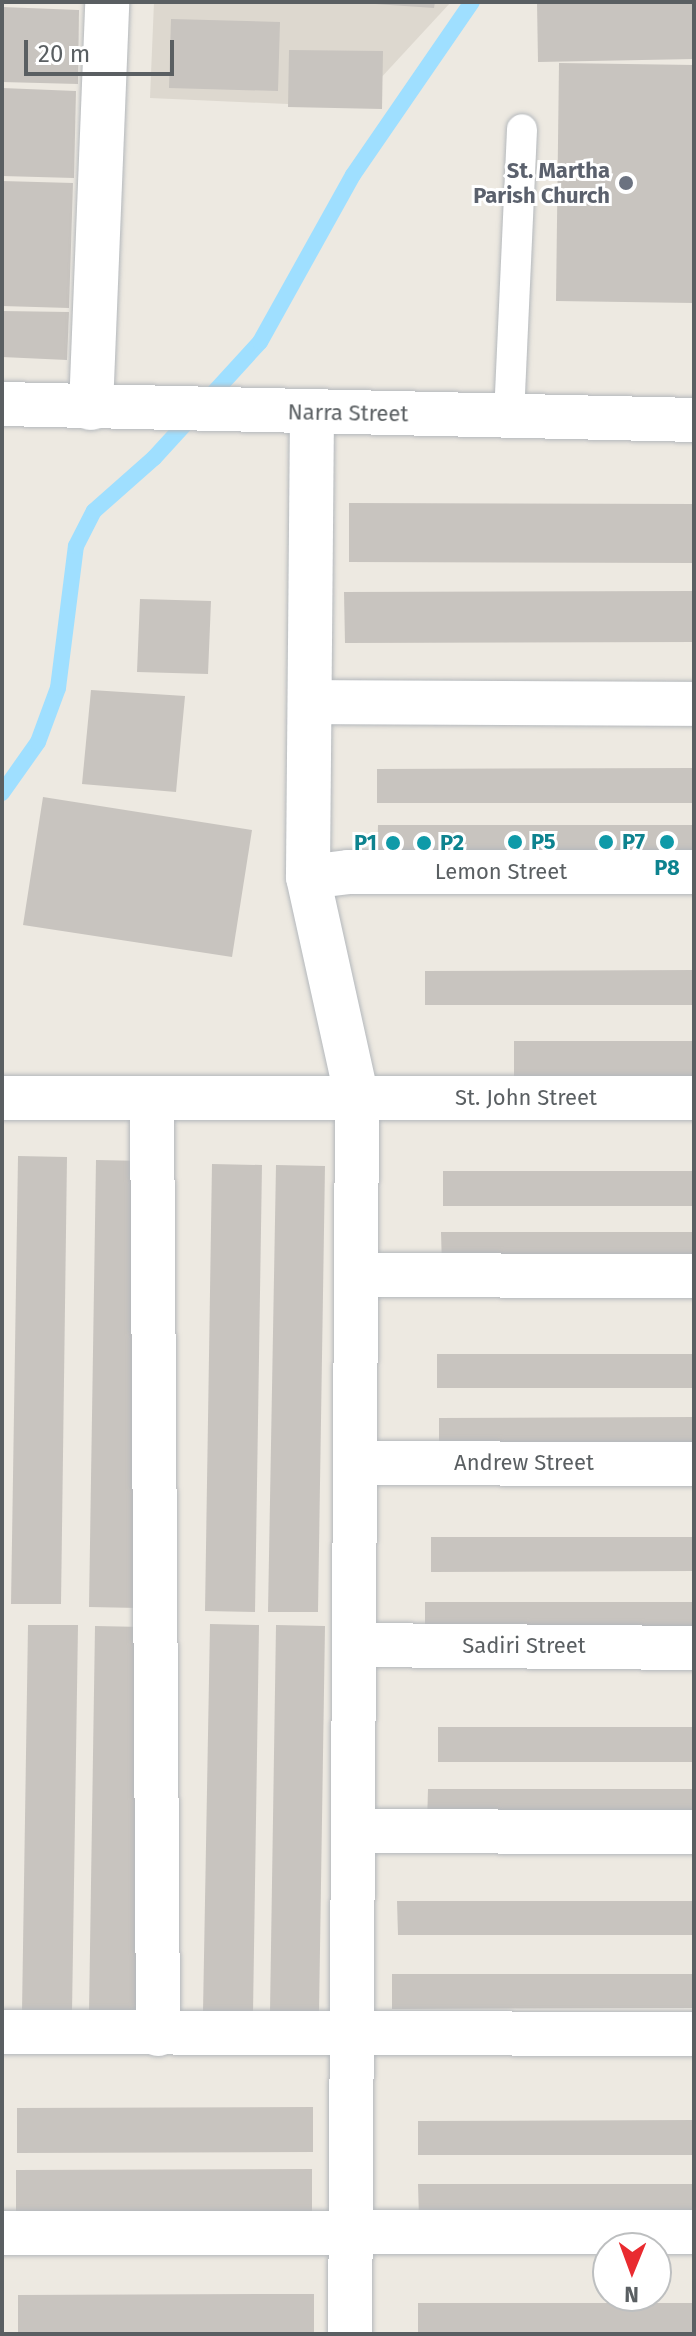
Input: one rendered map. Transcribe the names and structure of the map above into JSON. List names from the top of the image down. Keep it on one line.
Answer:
{"streets":{"street":["Narra Street","Lemon Street","St. John Street","Andrew Street","Sadiri Street"]},"places":["St. Martha Parish Church","P5","P7","P8","P1","P2"],"scale_bar":"20 m","north":"bottom"}
